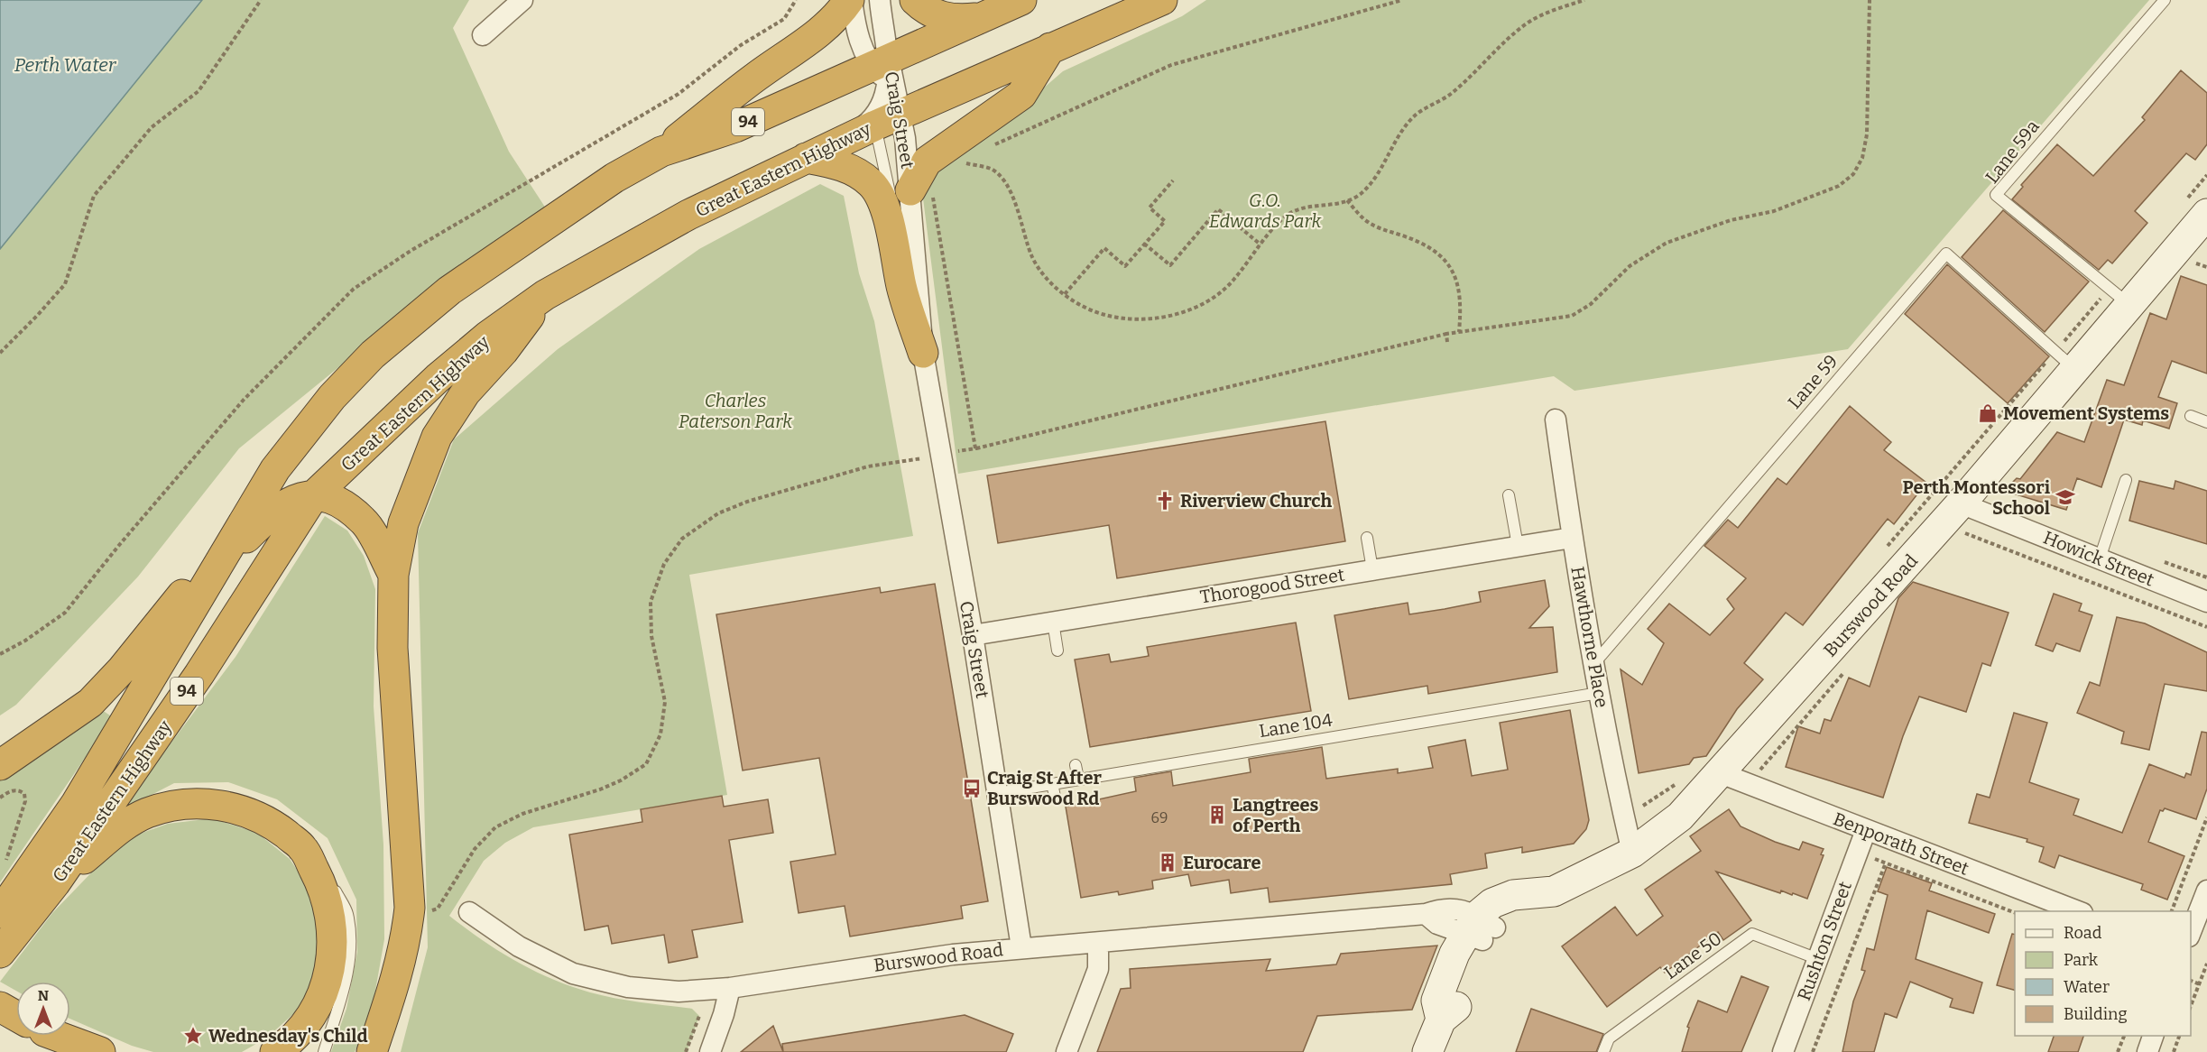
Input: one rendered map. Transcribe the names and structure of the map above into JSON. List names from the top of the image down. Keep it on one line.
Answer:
{"streets":{"highway":["94","Great Eastern Highway"],"main road":["Burswood Road"],"street":["Craig Street","Howick Street","Thorogood Street","Hawthorne Place","Benporath Street","Rushton Street"],"lane":["Lane 59a","Lane 59","Lane 104","Lane 50"]},"crossings":[["Craig Street","Great Eastern Highway"],["Craig Street","Thorogood Street"],["Craig Street","Burswood Road"],["Craig Street","Lane 104"],["Lane 59a","Burswood Road"],["Lane 59","Burswood Road"],["Lane 59","Hawthorne Place"],["Howick Street","Burswood Road"],["Thorogood Street","Hawthorne Place"],["Burswood Road","Hawthorne Place"],["Burswood Road","Benporath Street"],["Hawthorne Place","Lane 104"],["Benporath Street","Rushton Street"],["Rushton Street","Lane 50"]],"water":["Perth Water"],"parks":["G.O. Edwards Park","Charles Paterson Park"],"places":{"shop":["Movement Systems"],"school or university":["Perth Montessori School"],"church":["Riverview Church"],"bus stop":["Craig St After Burswood Rd"],"building":["Langtrees of Perth","Eurocare"],"place":["Wednesday's Child"]},"house_numbers":["69"],"legend":["Road","Park","Water","Building"],"north":"top"}
